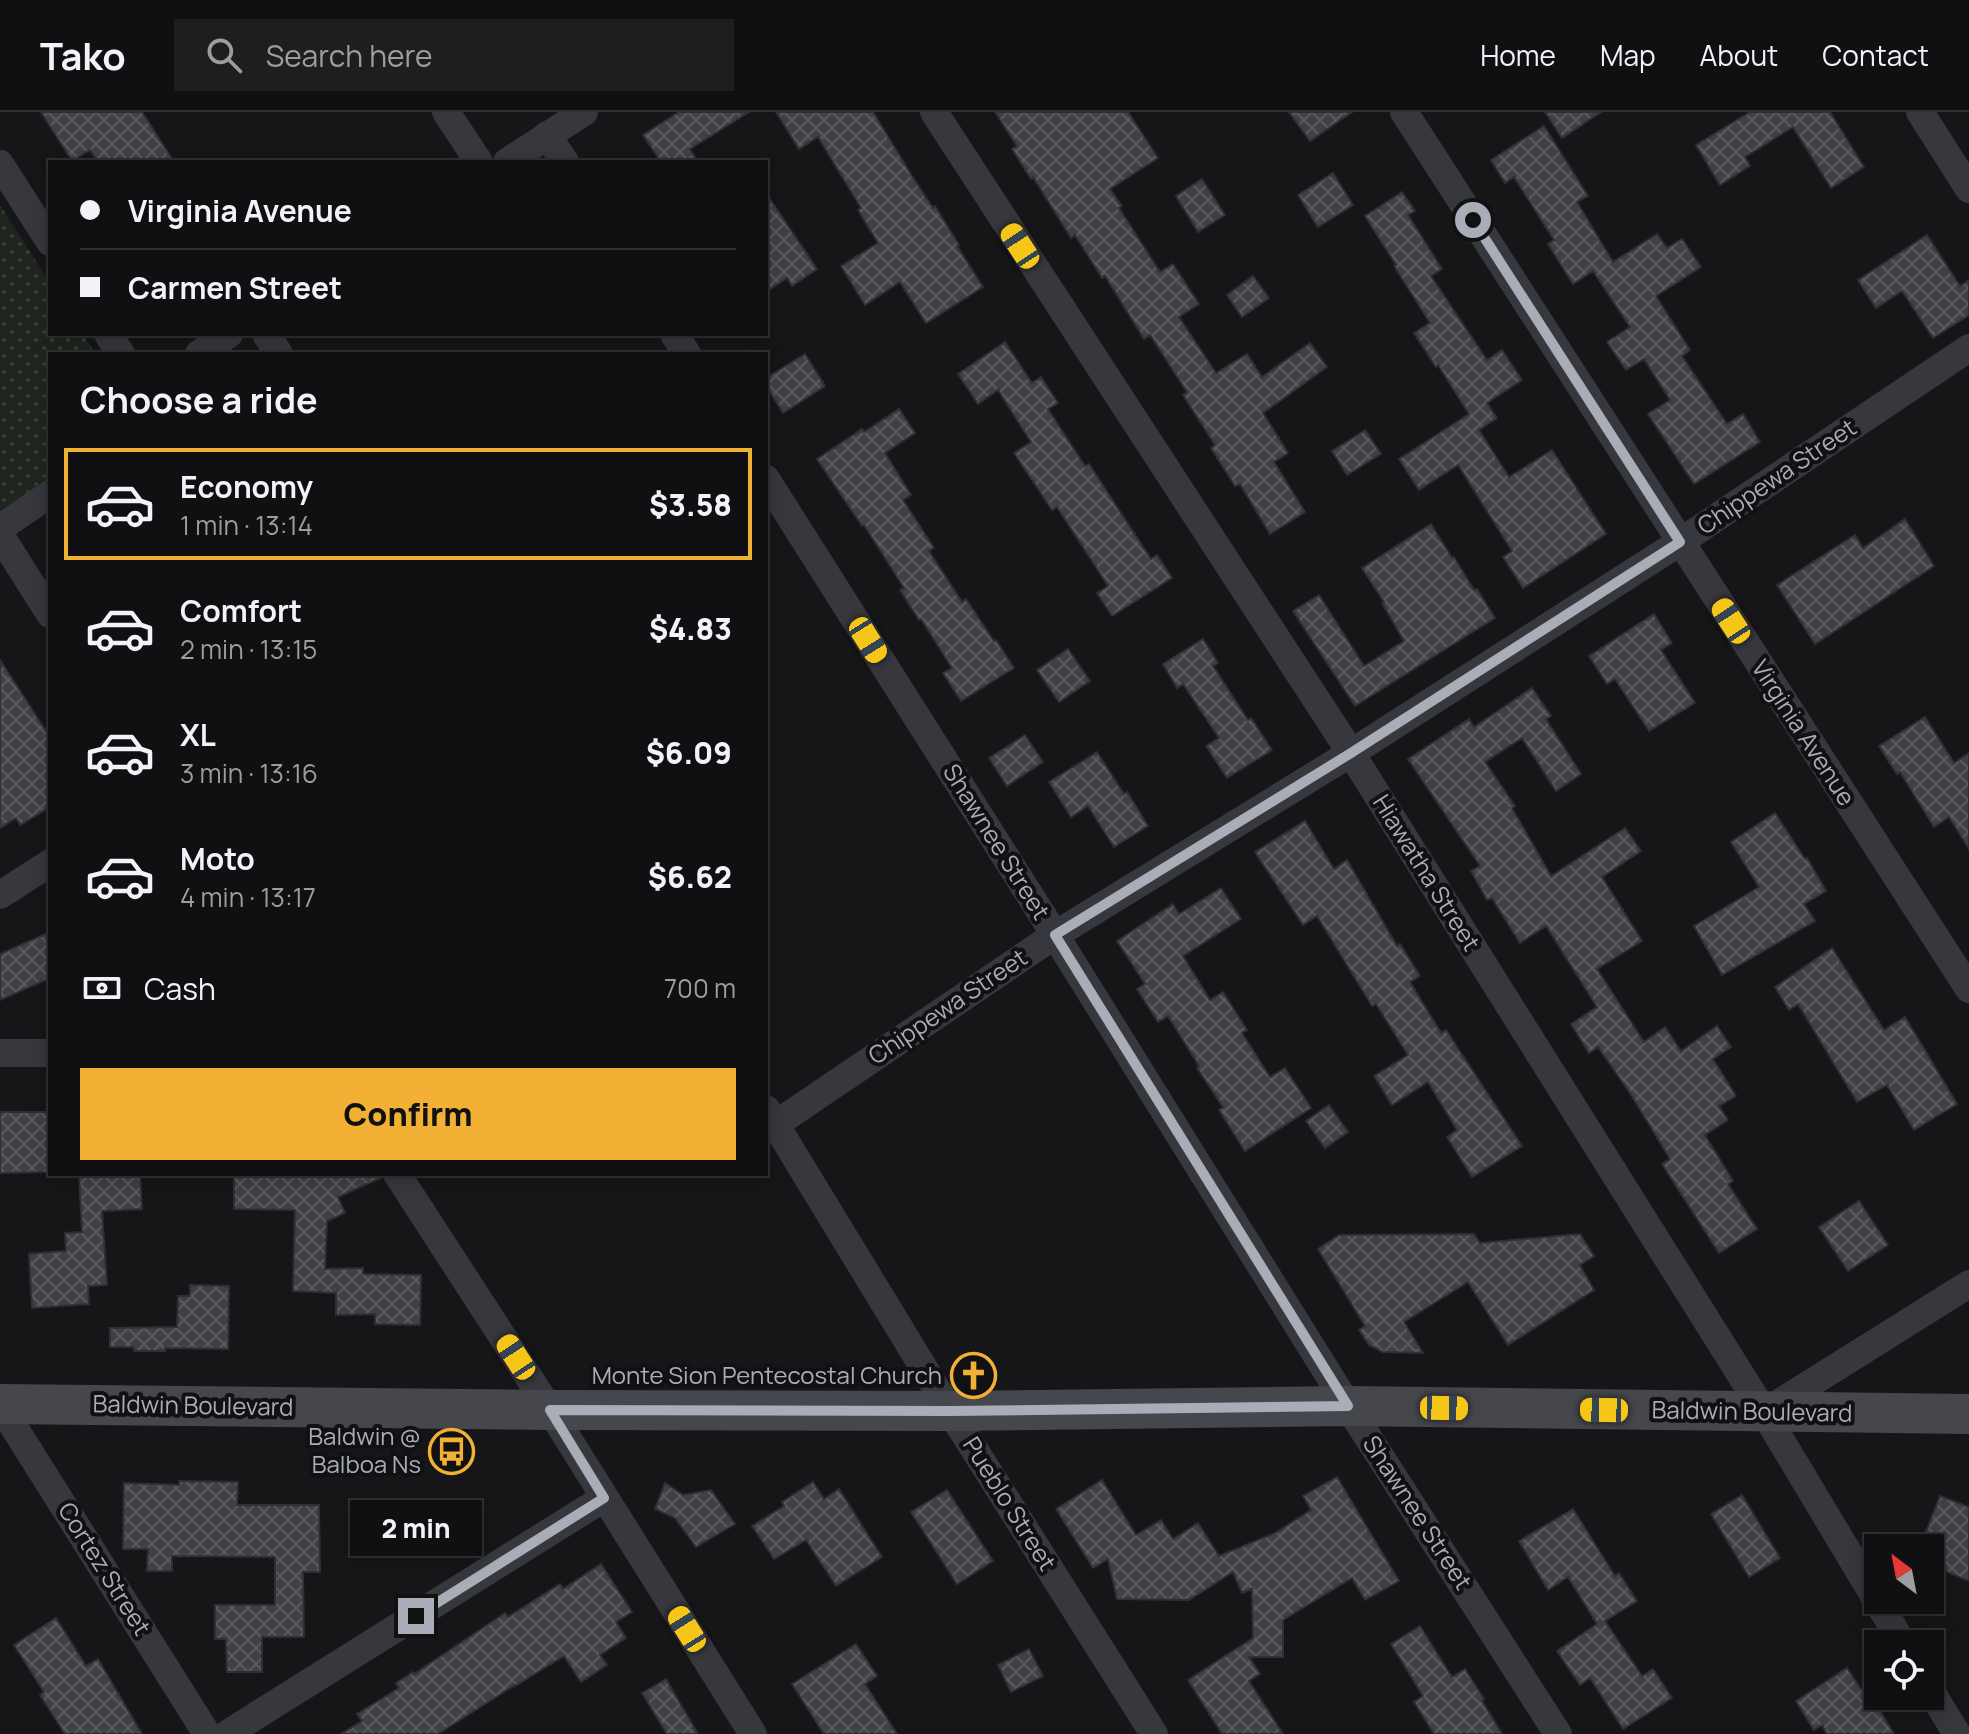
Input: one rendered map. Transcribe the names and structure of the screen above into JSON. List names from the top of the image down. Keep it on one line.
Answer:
{"streets":{"main road":["Baldwin Boulevard"],"street":["Chippewa Street","Virginia Avenue","Shawnee Street","Hiawatha Street","Pueblo Street","Cortez Street"]},"crossings":[["Chippewa Street","Virginia Avenue"],["Chippewa Street","Shawnee Street"],["Chippewa Street","Hiawatha Street"],["Chippewa Street","Pueblo Street"],["Shawnee Street","Baldwin Boulevard"],["Hiawatha Street","Baldwin Boulevard"],["Baldwin Boulevard","Pueblo Street"],["Baldwin Boulevard","Cortez Street"]],"places":{"church":["Monte Sion Pentecostal Church"],"bus stop":["Baldwin @ Balboa Ns"]},"north":"top left","page":{"header":"Tako","search":"Search here","nav":["Home","Map","About","Contact"],"banner":["Virginia Avenue","Carmen Street"],"heading":"Choose a ride","list":[{"name":"Economy","note":"1 min · 13:14","value":"$3.58"},{"name":"Comfort","note":"2 min · 13:15","value":"$4.83"},{"name":"XL","note":"3 min · 13:16","value":"$6.09"},{"name":"Moto","note":"4 min · 13:17","value":"$6.62"}],"pay":["Cash","700 m"],"buttons":"Confirm","bubble":"2 min"}}
